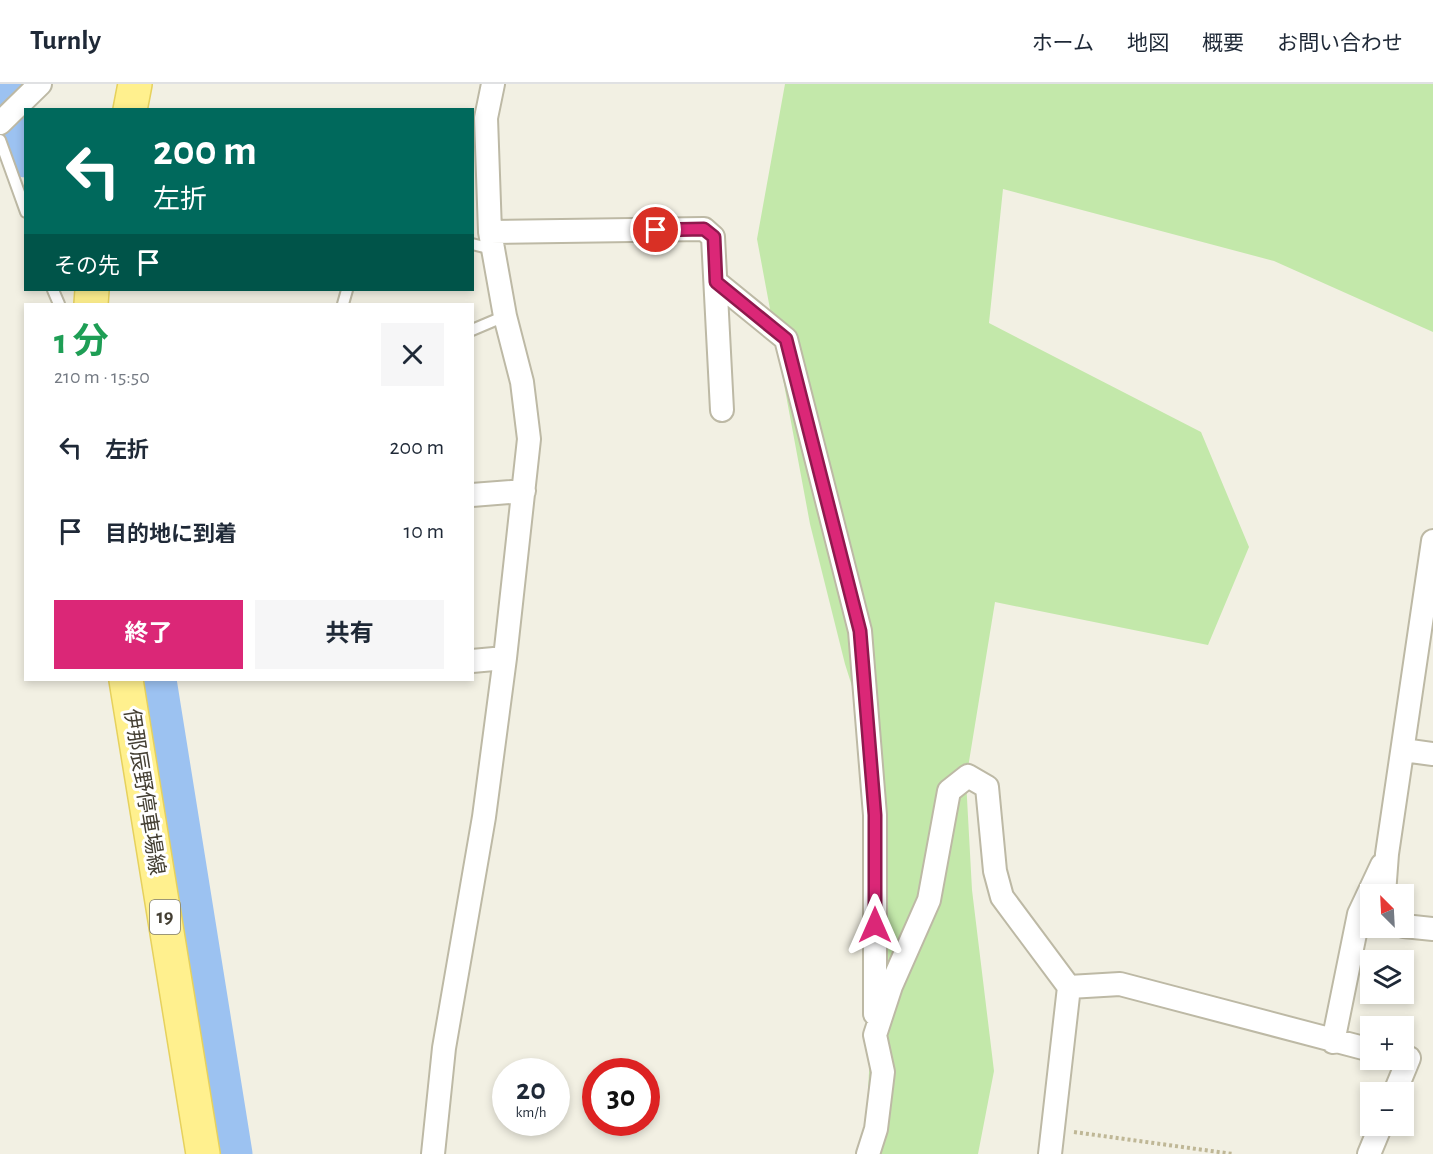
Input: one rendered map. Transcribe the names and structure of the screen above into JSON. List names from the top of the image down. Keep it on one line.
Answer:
{"streets":{"main road":["伊那辰野停車場線","19"]},"north":"top left","page":{"header":"Turnly","nav":["ホーム","地図","概要","お問い合わせ"],"turn":["200 m","左折"],"then":"その先","heading":["1 分","210 m · 15:50"],"list":[{"name":"左折","value":"200 m"},{"name":"目的地に到着","value":"10 m"}],"buttons":["終了","共有"],"map_buttons":["+","−"],"speed":"20 km/h","limit":"30"}}
